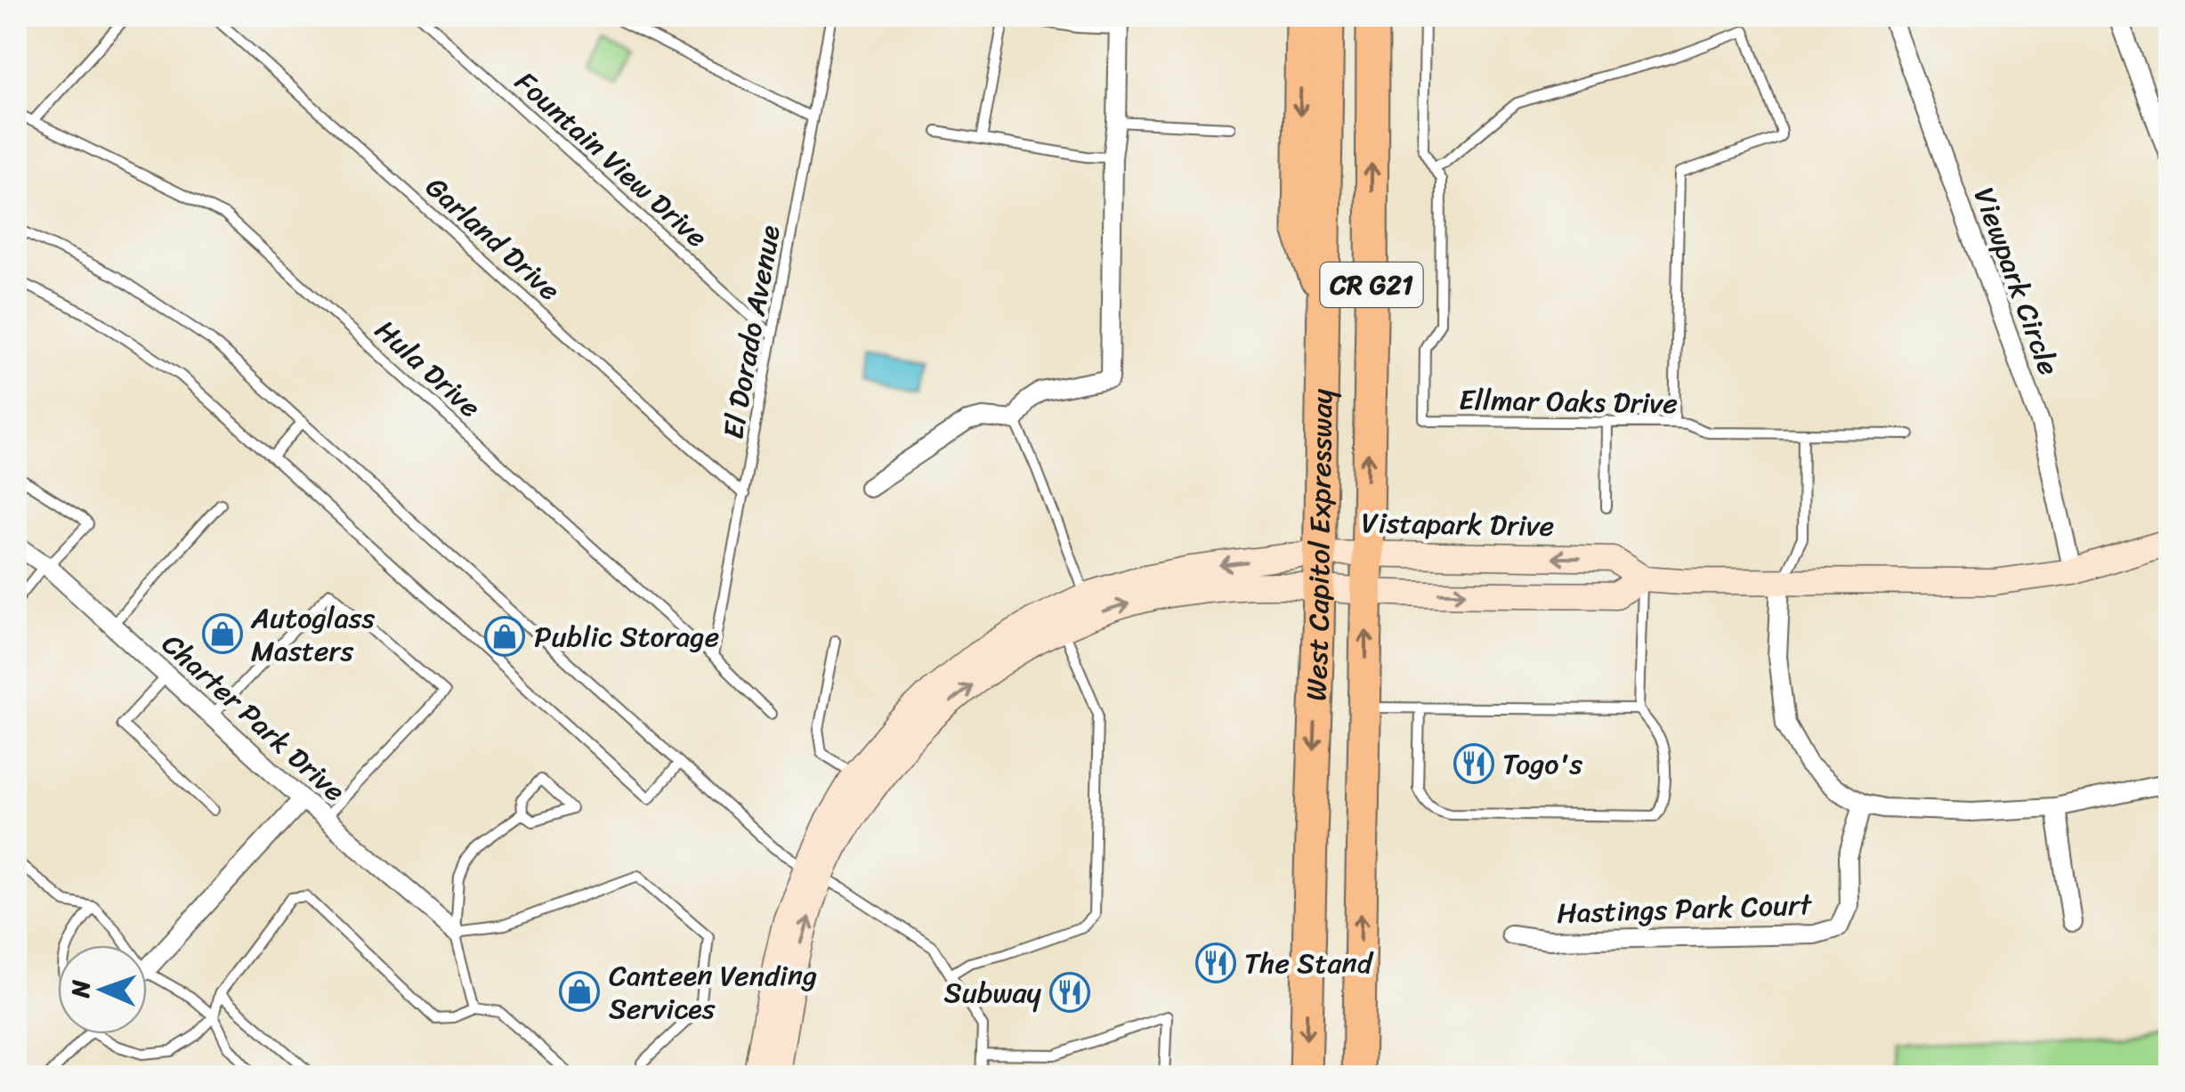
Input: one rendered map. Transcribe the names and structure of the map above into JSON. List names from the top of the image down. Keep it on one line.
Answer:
{"streets":{"highway":["CR G21","West Capitol Expressway"],"street":["Viewpark Circle","Vistapark Drive","Charter Park Drive","Hastings Park Court"],"lane":["Fountain View Drive","Garland Drive","El Dorado Avenue","Hula Drive","Ellmar Oaks Drive"]},"crossings":[["Fountain View Drive","El Dorado Avenue"],["Garland Drive","El Dorado Avenue"],["Viewpark Circle","Vistapark Drive"],["El Dorado Avenue","Hula Drive"],["Vistapark Drive","West Capitol Expressway"]],"places":{"shop":["Autoglass Masters","Public Storage","Canteen Vending Services"],"restaurant":["Togo's","The Stand","Subway"]},"north":"left"}
